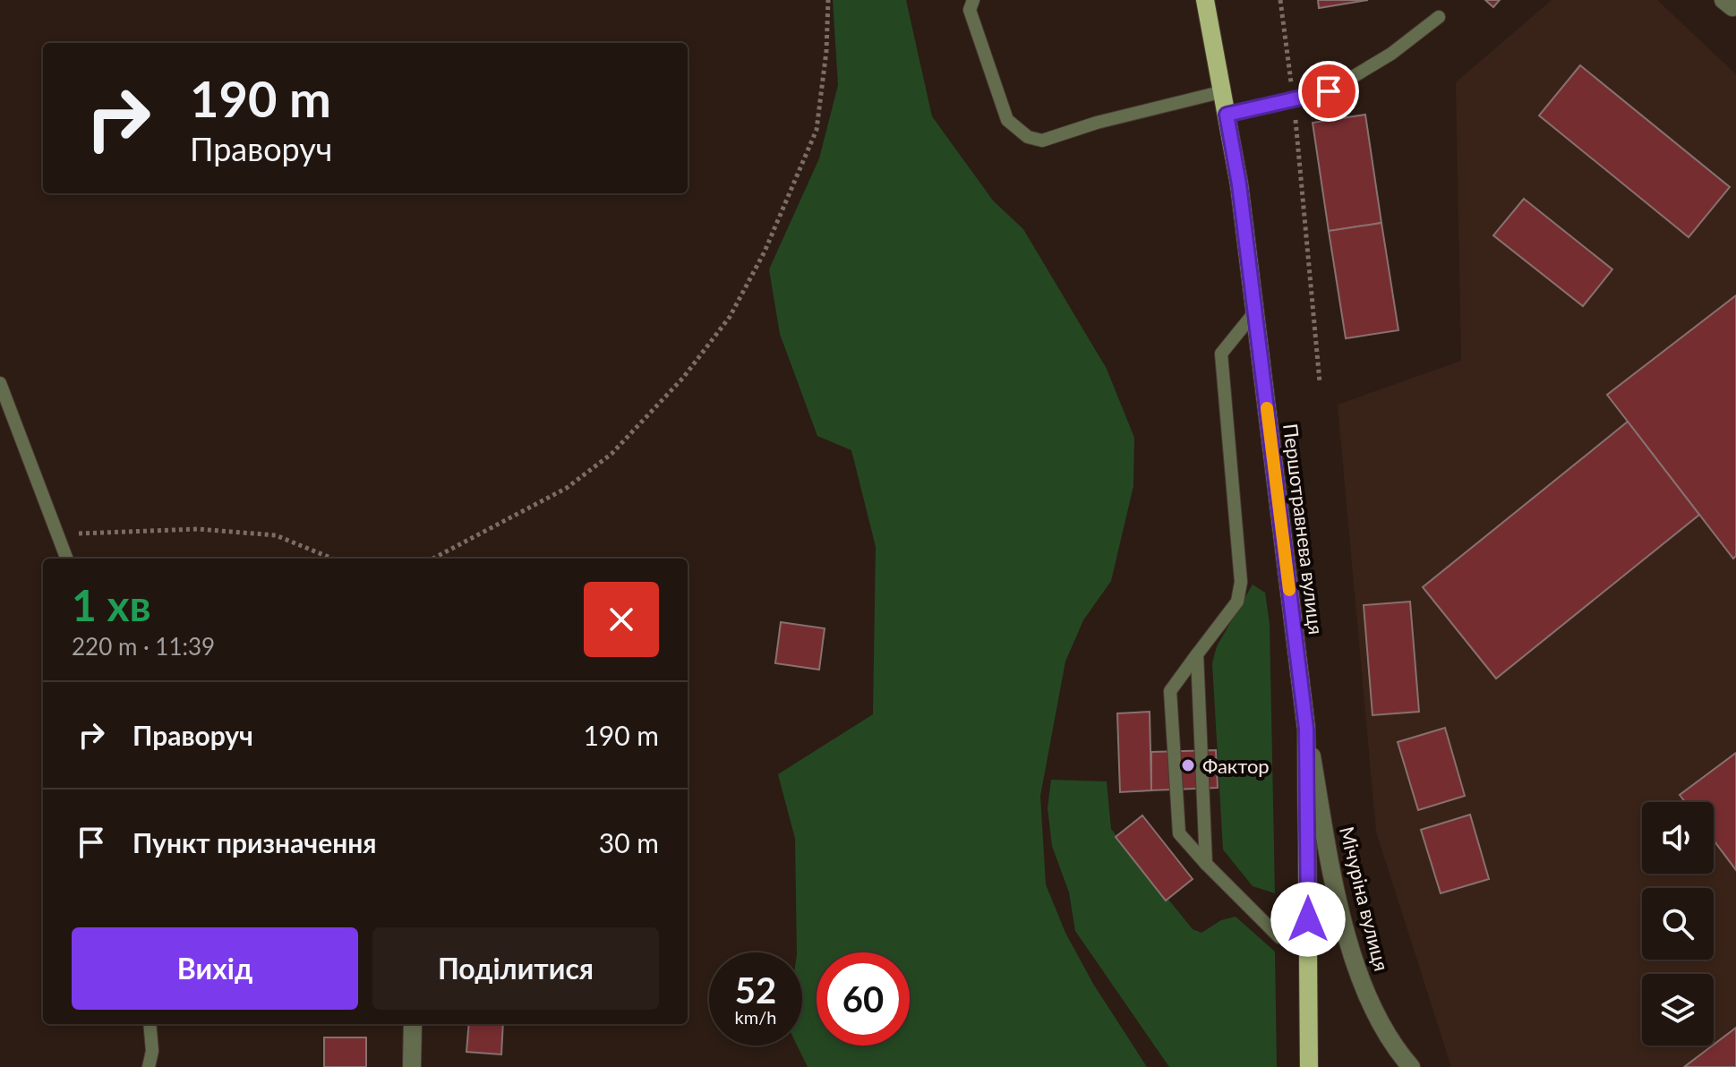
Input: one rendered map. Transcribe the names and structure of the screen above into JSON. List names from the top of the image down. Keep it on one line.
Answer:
{"streets":{"main road":["Першотравнева вулиця"],"street":["Мічуріна вулиця"]},"crossings":[["Першотравнева вулиця","Мічуріна вулиця"]],"places":["Фактор"],"page":{"turn":["190 m","Праворуч"],"heading":["1 хв","220 m · 11:39"],"list":[{"name":"Праворуч","value":"190 m"},{"name":"Пункт призначення","value":"30 m"}],"buttons":["Вихід","Поділитися"],"speed":"52 km/h","limit":"60"}}
